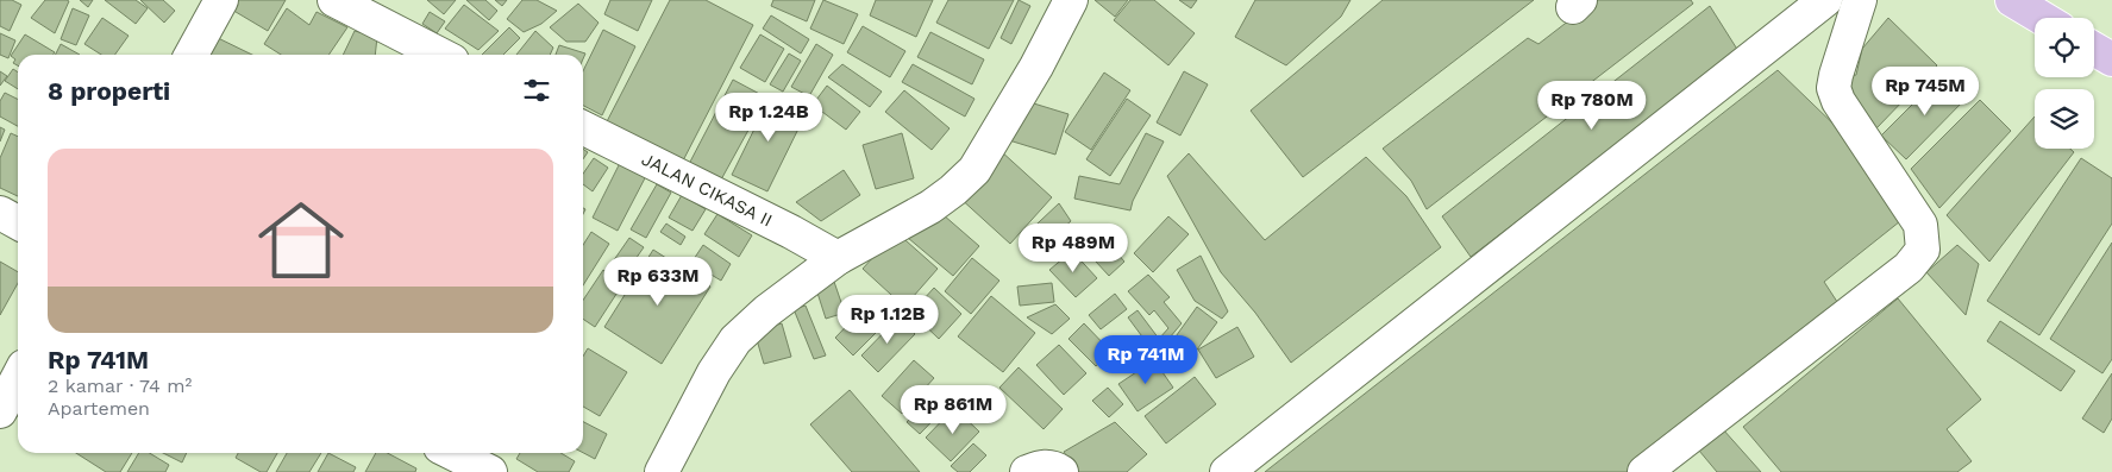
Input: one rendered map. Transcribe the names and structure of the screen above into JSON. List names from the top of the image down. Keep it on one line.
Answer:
{"streets":{"street":["JALAN CIKASA II"]},"page":{"heading":"8 properti","price":["Rp 745M","Rp 780M","Rp 1.24B","Rp 489M","Rp 633M","Rp 1.12B","Rp 741M","Rp 861M"],"list":[{"name":"Rp 741M","note":"2 kamar · 74 m² · Apartemen"}]}}
